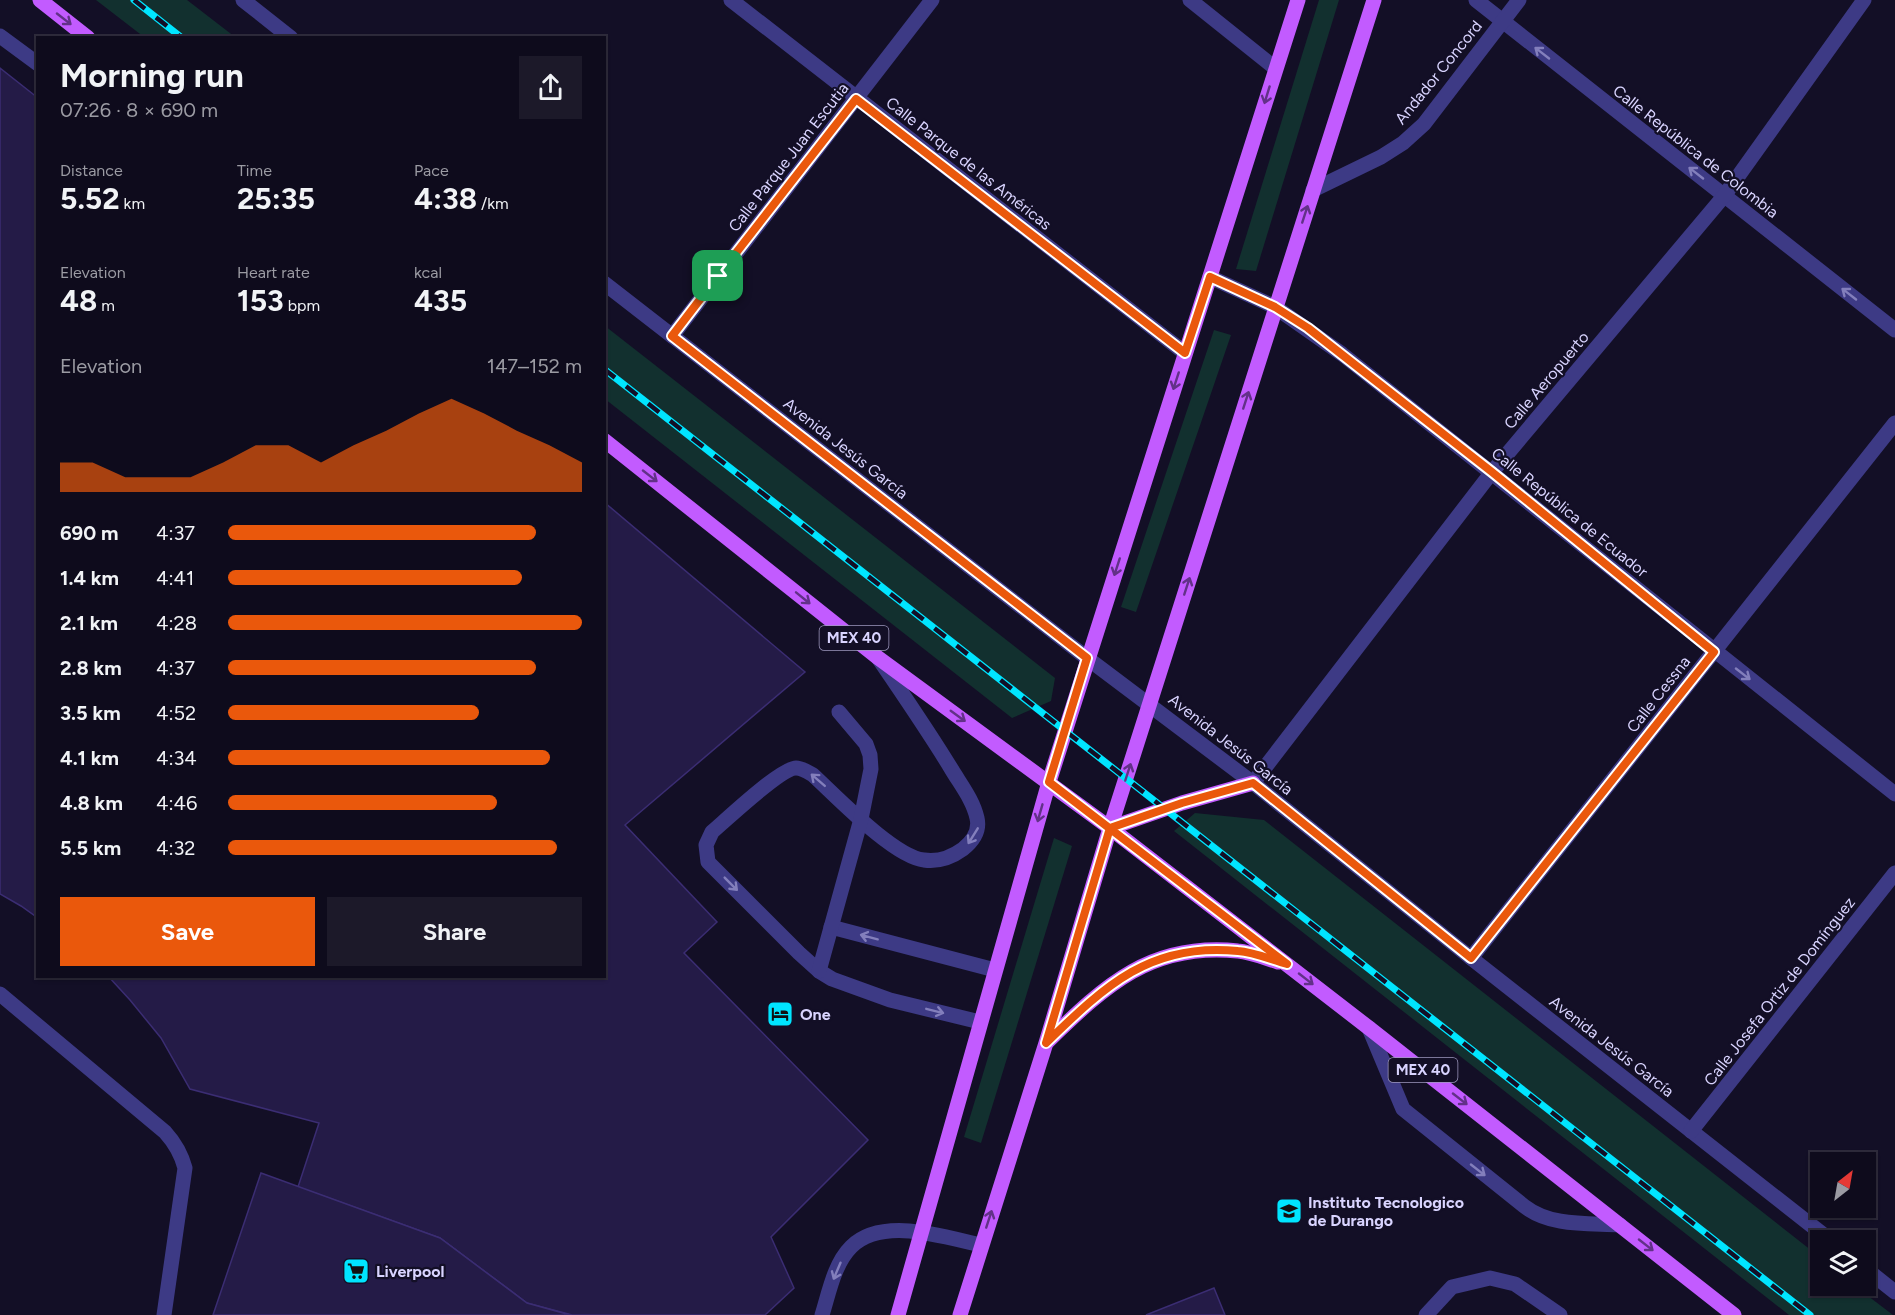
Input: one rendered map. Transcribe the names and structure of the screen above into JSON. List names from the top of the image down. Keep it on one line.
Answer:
{"streets":{"main road":["MEX 40"],"street":["Andador Concord","Calle República de Colombia","Calle Parque Juan Escutia","Calle Parque de las Américas","Calle Aeropuerto","Avenida Jesús García","Calle República de Ecuador","Calle Cessna","Calle Josefa Ortiz de Domínguez"]},"crossings":[["Andador Concord","Calle República de Colombia"],["Calle República de Colombia","Calle Aeropuerto"],["Calle Parque Juan Escutia","Calle Parque de las Américas"],["Calle Parque Juan Escutia","Avenida Jesús García"],["Calle Aeropuerto","Avenida Jesús García"],["Calle Aeropuerto","Calle República de Ecuador"],["Avenida Jesús García","Calle Cessna"],["Avenida Jesús García","Calle Josefa Ortiz de Domínguez"],["Calle República de Ecuador","Calle Cessna"]],"one_way":["Calle República de Colombia"],"places":{"hotel":["One"],"school or university":["Instituto Tecnologico de Durango"],"supermarket":["Liverpool"]},"north":"top right","page":{"heading":["Morning run","07:26 · 8 × 690 m"],"stats":[["Distance","5.52 km"],["Time","25:35"],["Pace","4:38 /km"],["Elevation","48 m"],["Heart rate","153 bpm"],["kcal","435"]],"chart":["Elevation","147–152 m"],"list":[{"name":"690 m","note":"4:37"},{"name":"1.4 km","note":"4:41"},{"name":"2.1 km","note":"4:28"},{"name":"2.8 km","note":"4:37"},{"name":"3.5 km","note":"4:52"},{"name":"4.1 km","note":"4:34"},{"name":"4.8 km","note":"4:46"},{"name":"5.5 km","note":"4:32"}],"buttons":["Save","Share"]}}
